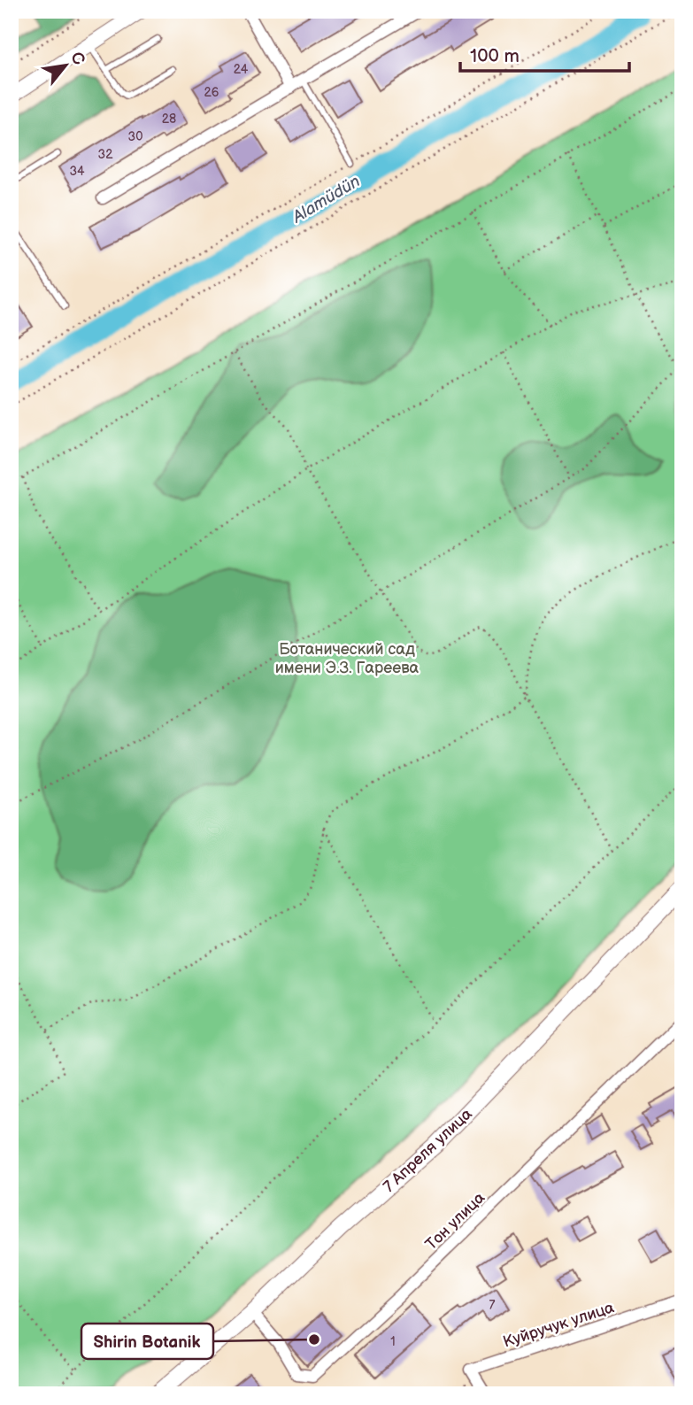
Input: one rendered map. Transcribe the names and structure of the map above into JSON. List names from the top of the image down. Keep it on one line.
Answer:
{"streets":{"main road":["7 Апреля улица"],"street":["Тон улица","Куйручук улица"]},"crossings":[["7 Апреля улица","Тон улица"]],"water":["Alamüdün"],"parks":["Ботанический сад имени Э.З. Гареева"],"places":["Shirin Botanik"],"house_numbers":["24","26","28","30","32","34","7","1"],"scale_bar":"100 m","north":"top right"}
